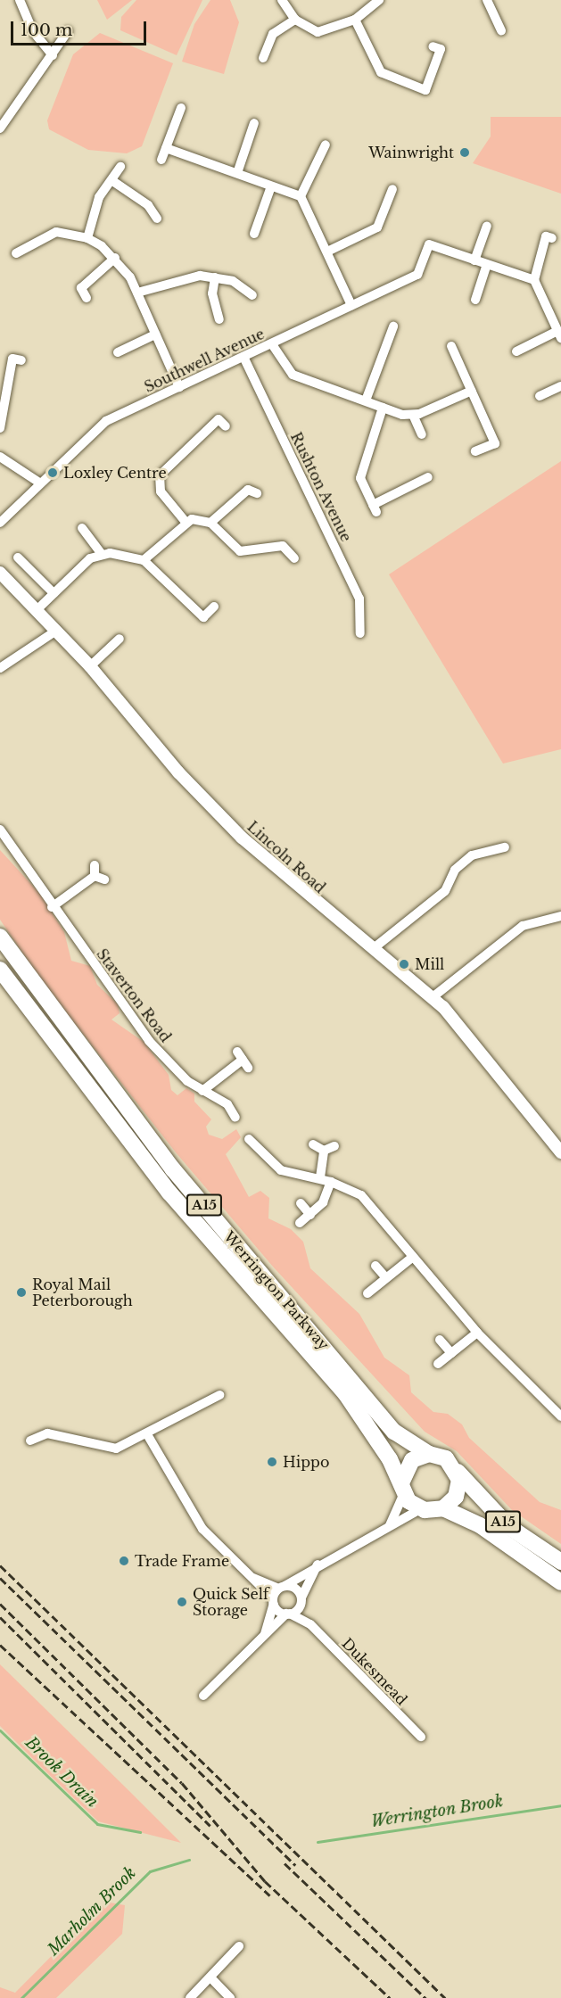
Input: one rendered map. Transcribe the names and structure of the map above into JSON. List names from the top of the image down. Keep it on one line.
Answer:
{"streets":{"highway":["A15","Werrington Parkway"],"street":["Southwell Avenue","Rushton Avenue","Lincoln Road","Staverton Road","Dukesmead"]},"crossings":[["Southwell Avenue","Rushton Avenue"],["A15","Werrington Parkway"]],"water":["Brook Drain","Werrington Brook","Marholm Brook"],"places":["Wainwright","Loxley Centre","Mill","Royal Mail Peterborough","Hippo","Trade Frame","Quick Self Storage"],"scale_bar":"100 m"}
